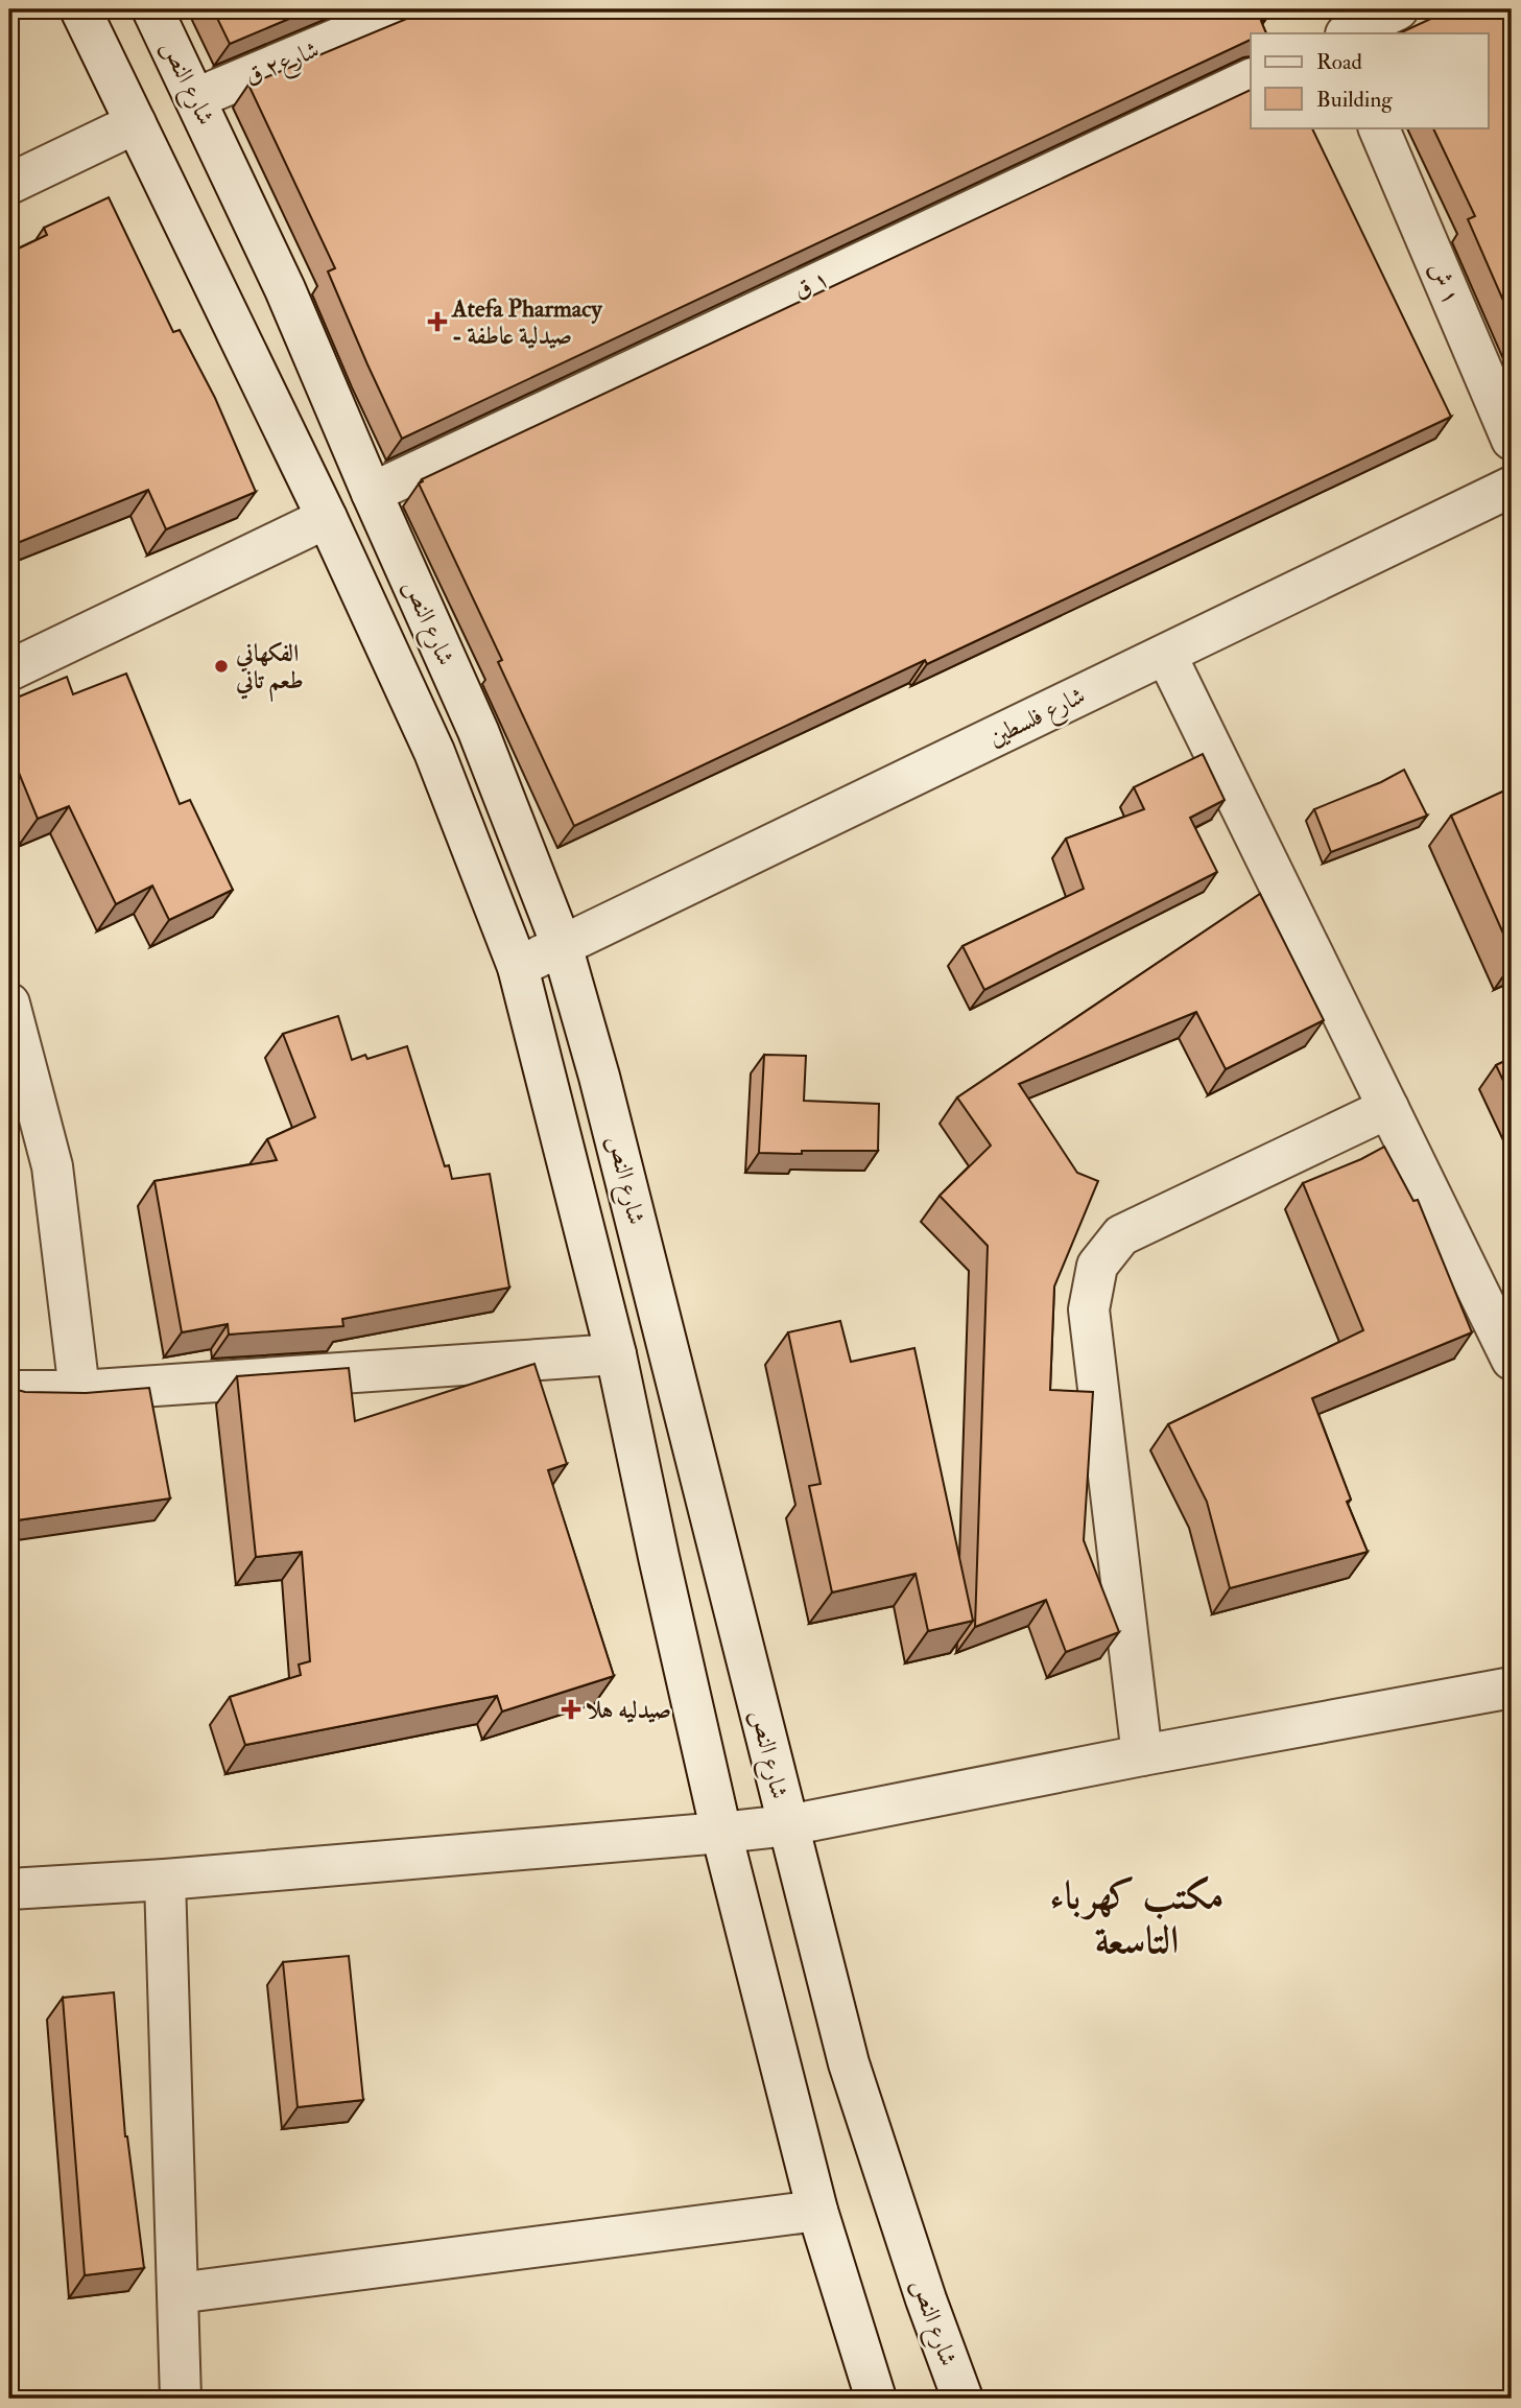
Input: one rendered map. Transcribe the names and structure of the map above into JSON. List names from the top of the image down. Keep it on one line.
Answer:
{"streets":{"street":["شارع٢ ق","شارع النص","١ ش","١ ق","شارع فلسطين"]},"crossings":[["شارع٢ ق","شارع النص"],["شارع النص","١ ق"],["شارع النص","شارع فلسطين"]],"districts":["مكتب كهرباء التاسعة"],"places":{"health":["Atefa Pharmacy - صيدلية عاطفة","صيدليه هلا"],"other":["الفكهاني طعم تاني"]},"legend":["Road","Building"]}
